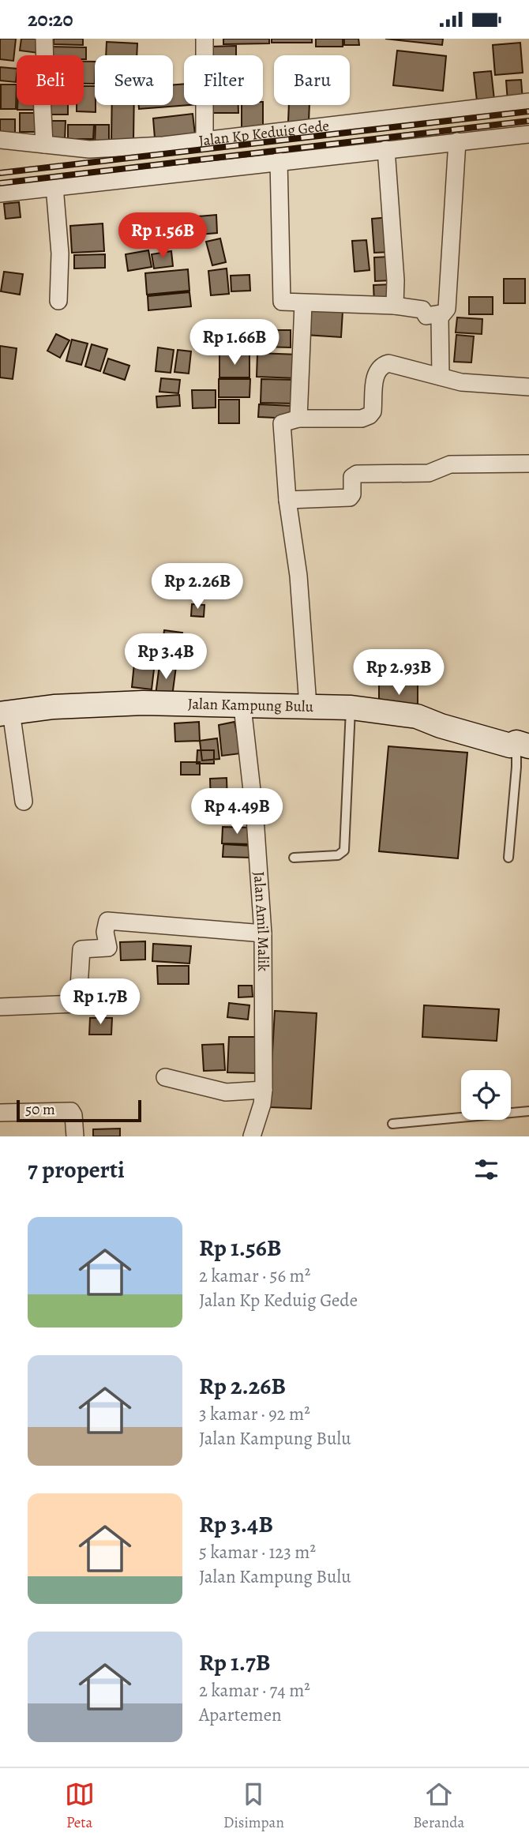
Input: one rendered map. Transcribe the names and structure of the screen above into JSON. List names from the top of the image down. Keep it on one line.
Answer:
{"streets":{"street":["Jalan Kp Keduig Gede","Jalan Kampung Bulu","Jalan Amil Malik"]},"crossings":[["Jalan Kampung Bulu","Jalan Amil Malik"]],"scale_bar":"50 m","page":{"status":"20:20","chip":["Beli","Sewa","Filter","Baru"],"price":["Rp 1.56B","Rp 1.66B","Rp 2.26B","Rp 3.4B","Rp 2.93B","Rp 4.49B","Rp 1.7B"],"scale":"50 m","heading":"7 properti","list":[{"name":"Rp 1.56B","note":"2 kamar · 56 m² · Jalan Kp Keduig Gede"},{"name":"Rp 2.26B","note":"3 kamar · 92 m² · Jalan Kampung Bulu"},{"name":"Rp 3.4B","note":"5 kamar · 123 m² · Jalan Kampung Bulu"},{"name":"Rp 1.7B","note":"2 kamar · 74 m² · Apartemen"}],"tabs":["Peta","Disimpan","Beranda"]}}
